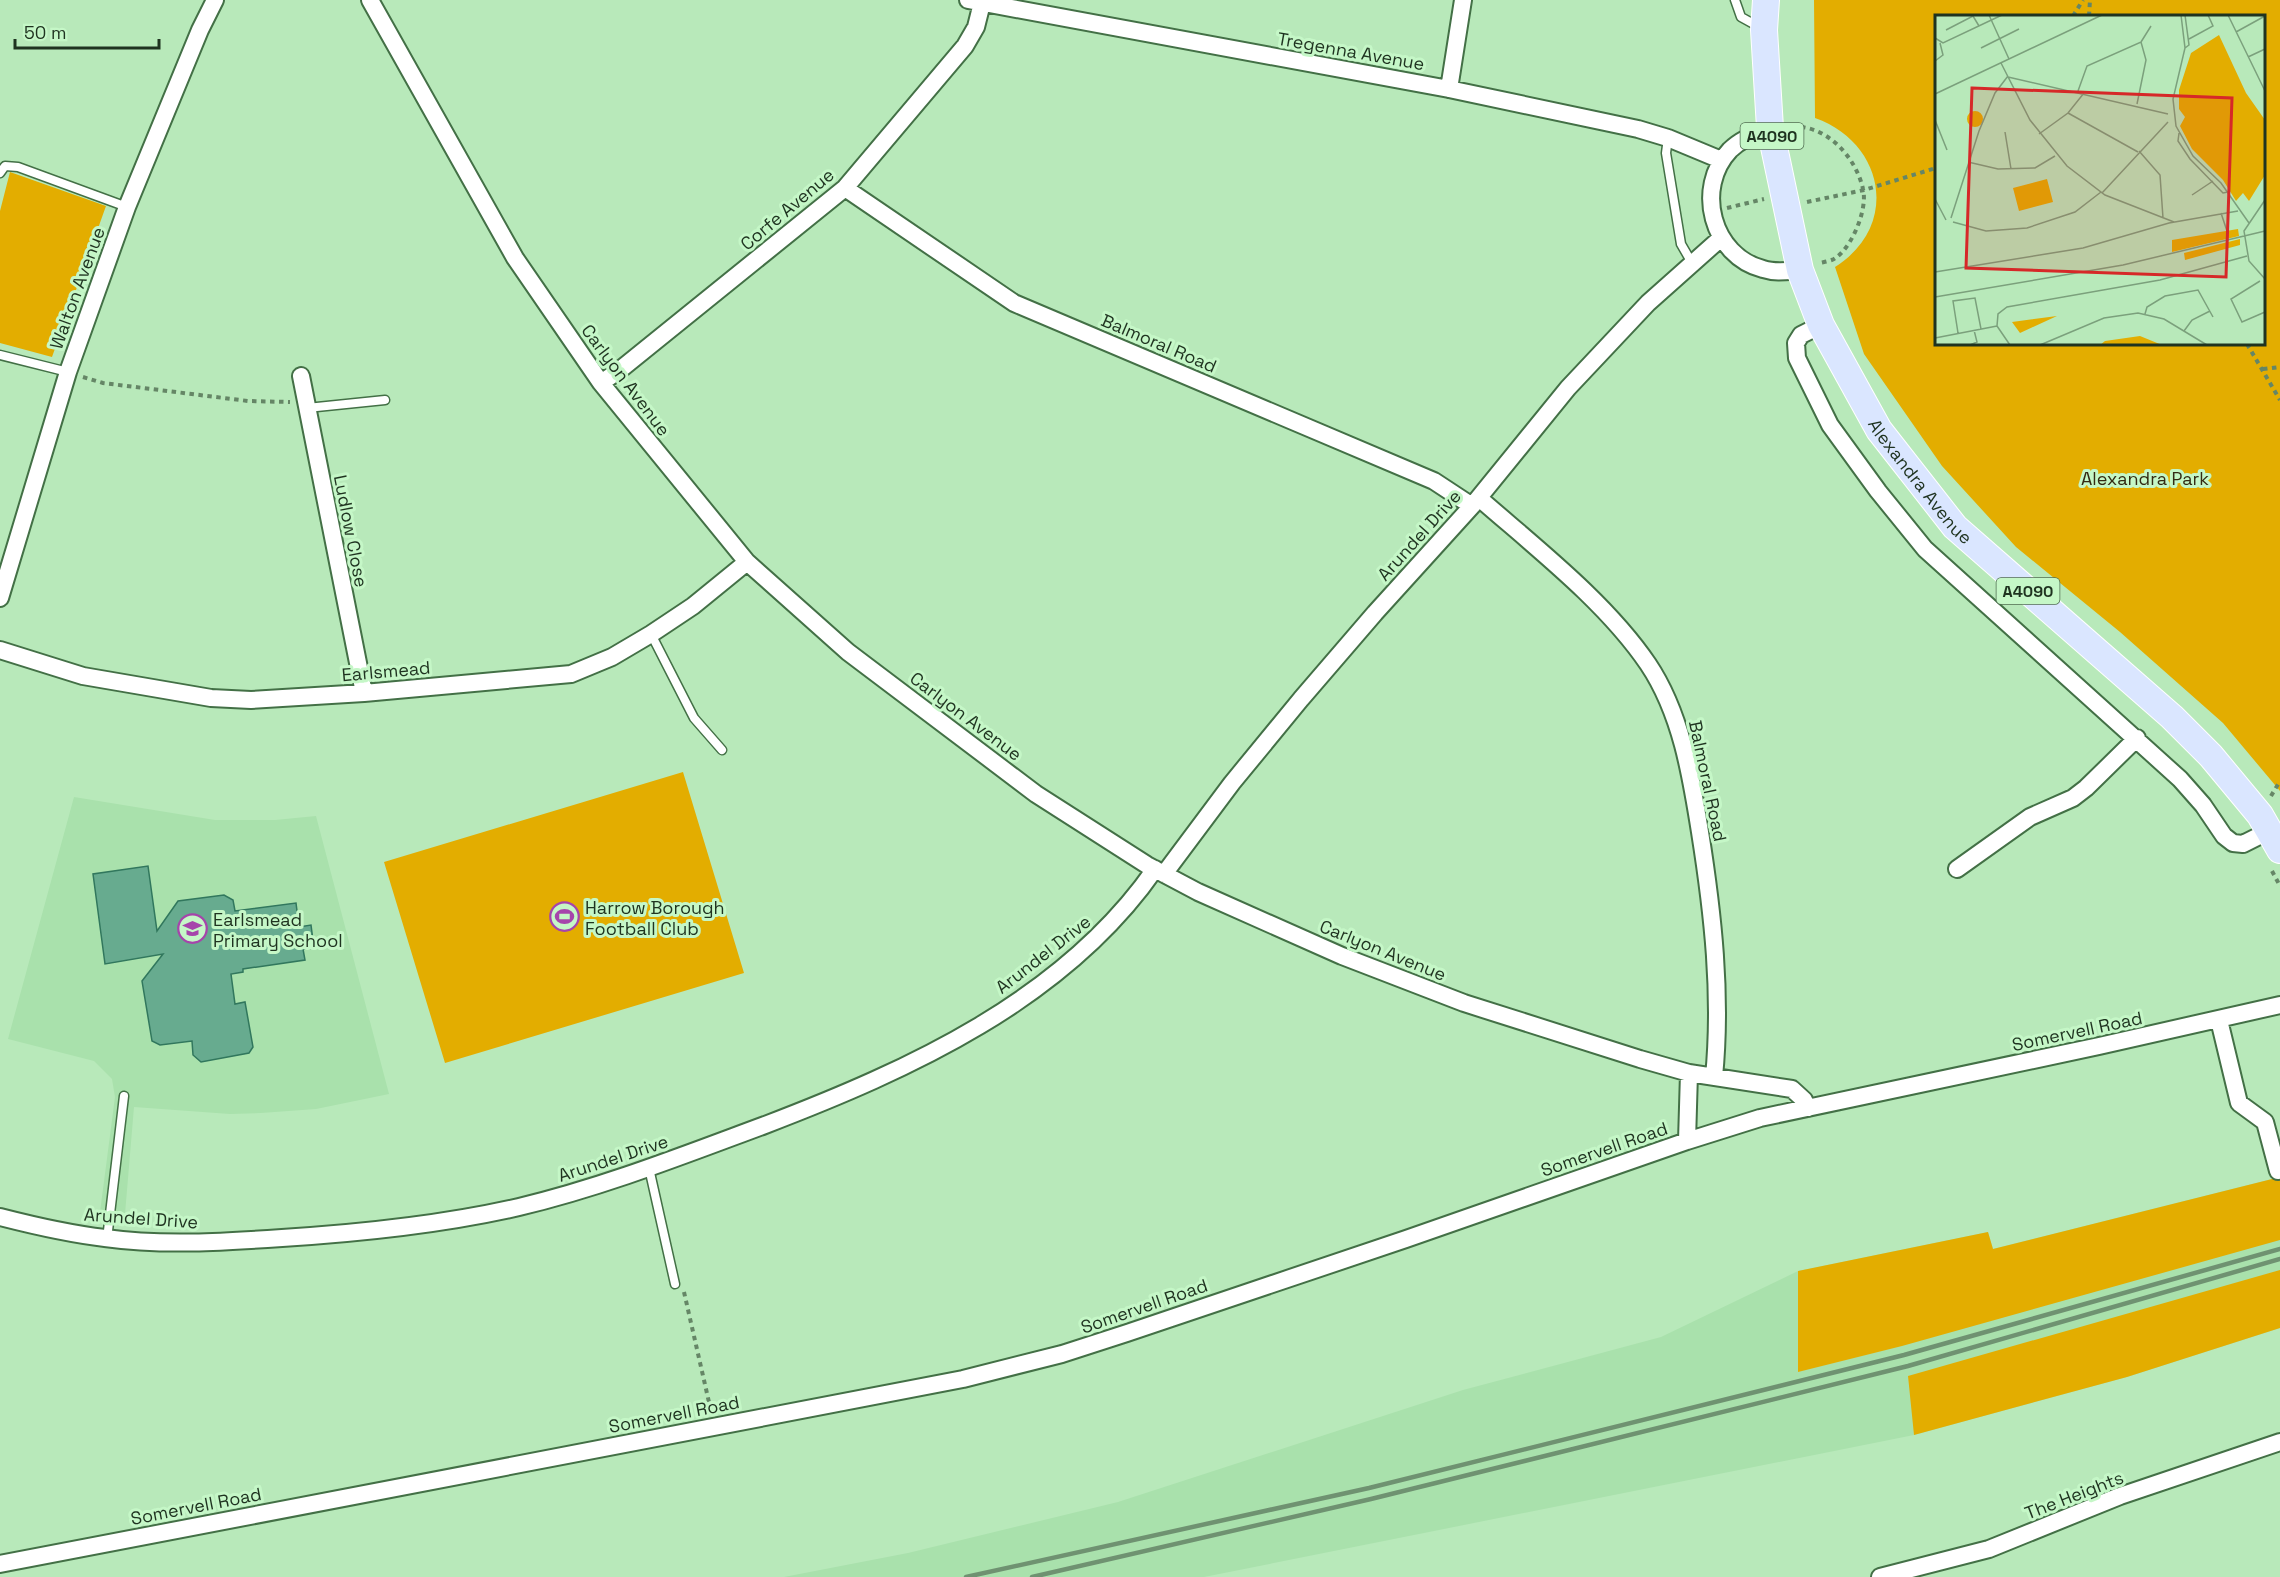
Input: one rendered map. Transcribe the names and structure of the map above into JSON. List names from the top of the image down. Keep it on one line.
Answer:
{"streets":{"main road":["A4090","Alexandra Avenue"],"street":["Tregenna Avenue","Corfe Avenue","Walton Avenue","Balmoral Road","Carlyon Avenue","Ludlow Close","Arundel Drive","Earlsmead","Somervell Road","The Heights"]},"crossings":[["Tregenna Avenue","Corfe Avenue"],["Corfe Avenue","Balmoral Road"],["Corfe Avenue","Carlyon Avenue"],["Balmoral Road","Carlyon Avenue"],["Balmoral Road","Arundel Drive"],["Carlyon Avenue","Arundel Drive"],["Carlyon Avenue","Earlsmead"],["Carlyon Avenue","Somervell Road"],["Ludlow Close","Earlsmead"]],"parks":["Alexandra Park"],"places":{"sports":["Harrow Borough Football Club"],"school or university":["Earlsmead Primary School"]},"scale_bar":"50 m"}
